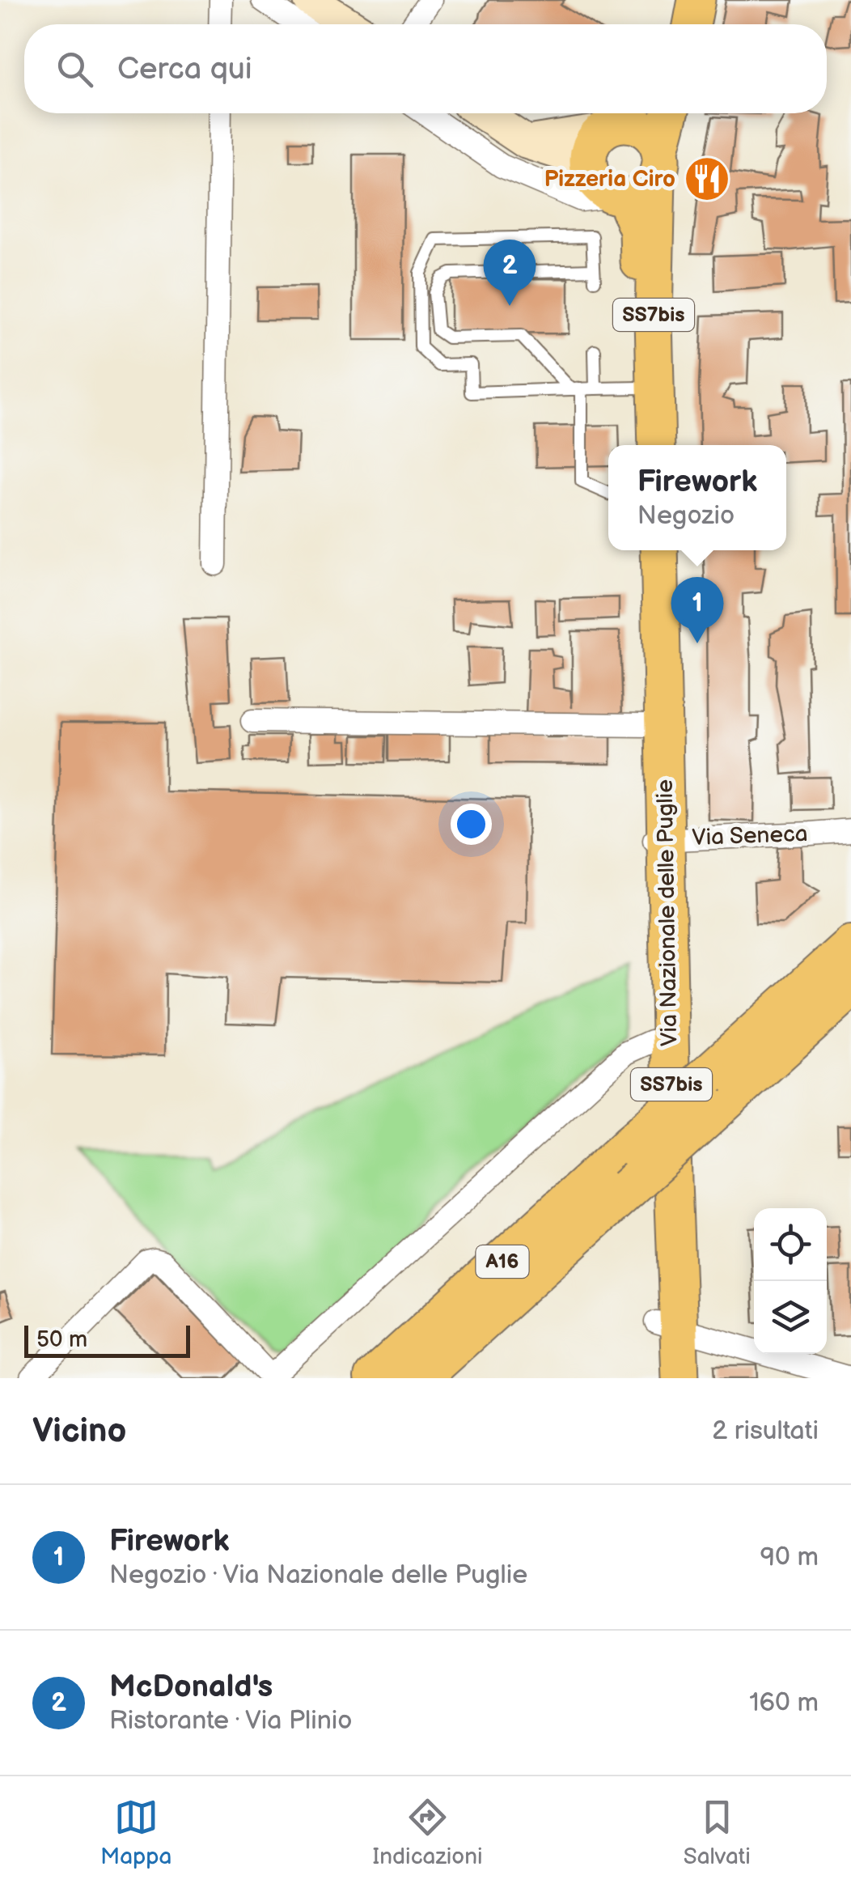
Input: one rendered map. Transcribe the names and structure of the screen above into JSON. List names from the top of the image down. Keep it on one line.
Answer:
{"streets":{"highway":["A16"],"main road":["SS7bis","Via Nazionale delle Puglie"],"street":["Via Seneca"]},"crossings":[["Via Seneca","Via Nazionale delle Puglie"]],"places":{"restaurant":["Pizzeria Ciro"]},"scale_bar":"50 m","page":{"search":"Cerca qui","pins":["2","1"],"popup":["Firework","Negozio"],"scale":"50 m","heading":["Vicino","2 risultati"],"list":[{"mark":"1","name":"Firework","note":"Negozio · Via Nazionale delle Puglie","value":"90 m"},{"mark":"2","name":"McDonald's","note":"Ristorante · Via Plinio","value":"160 m"}],"nav":["Mappa","Indicazioni","Salvati"]}}
